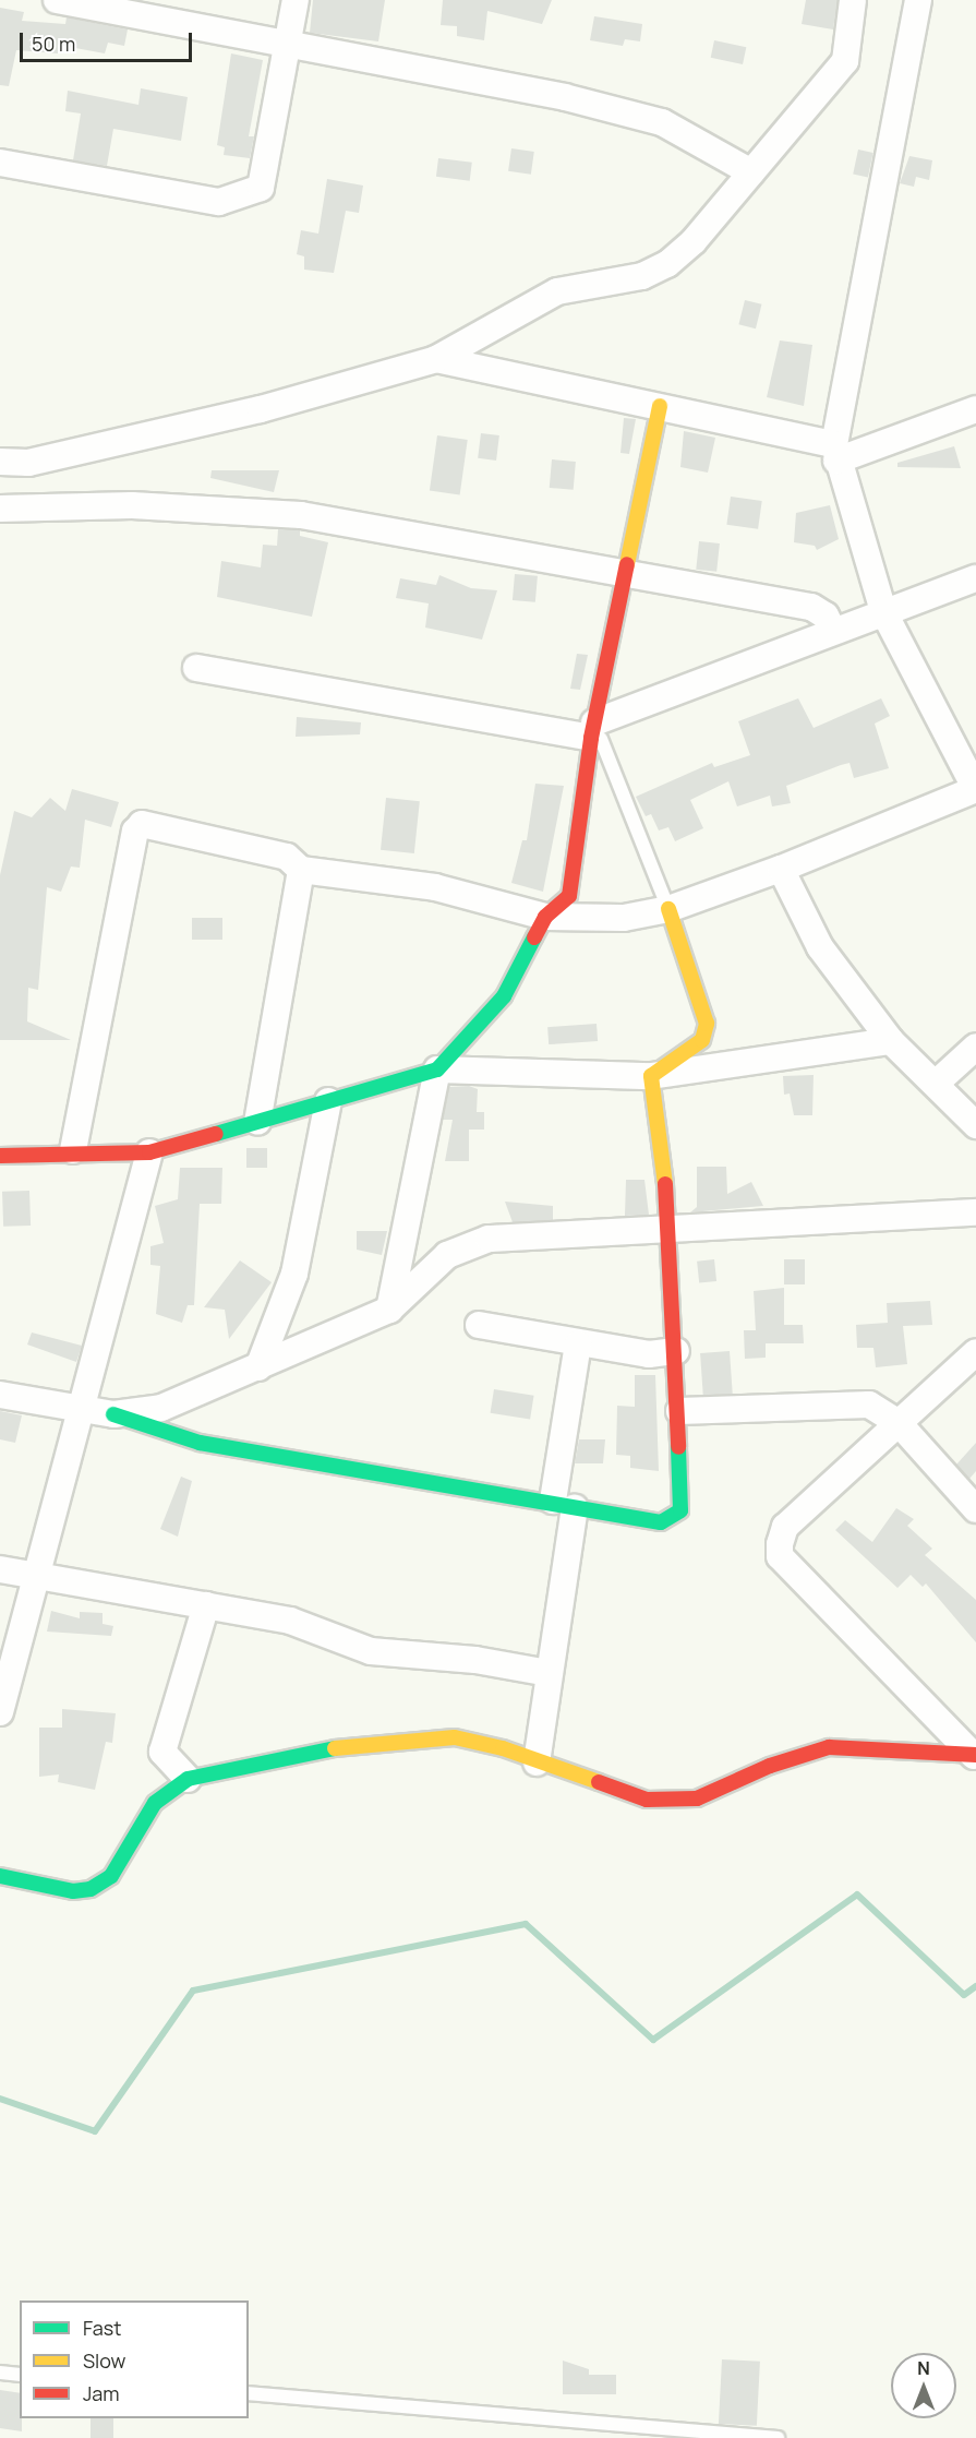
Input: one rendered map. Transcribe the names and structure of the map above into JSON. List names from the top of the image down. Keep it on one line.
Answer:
{"legend":["Fast","Slow","Jam"],"scale_bar":"50 m","north":"top"}
